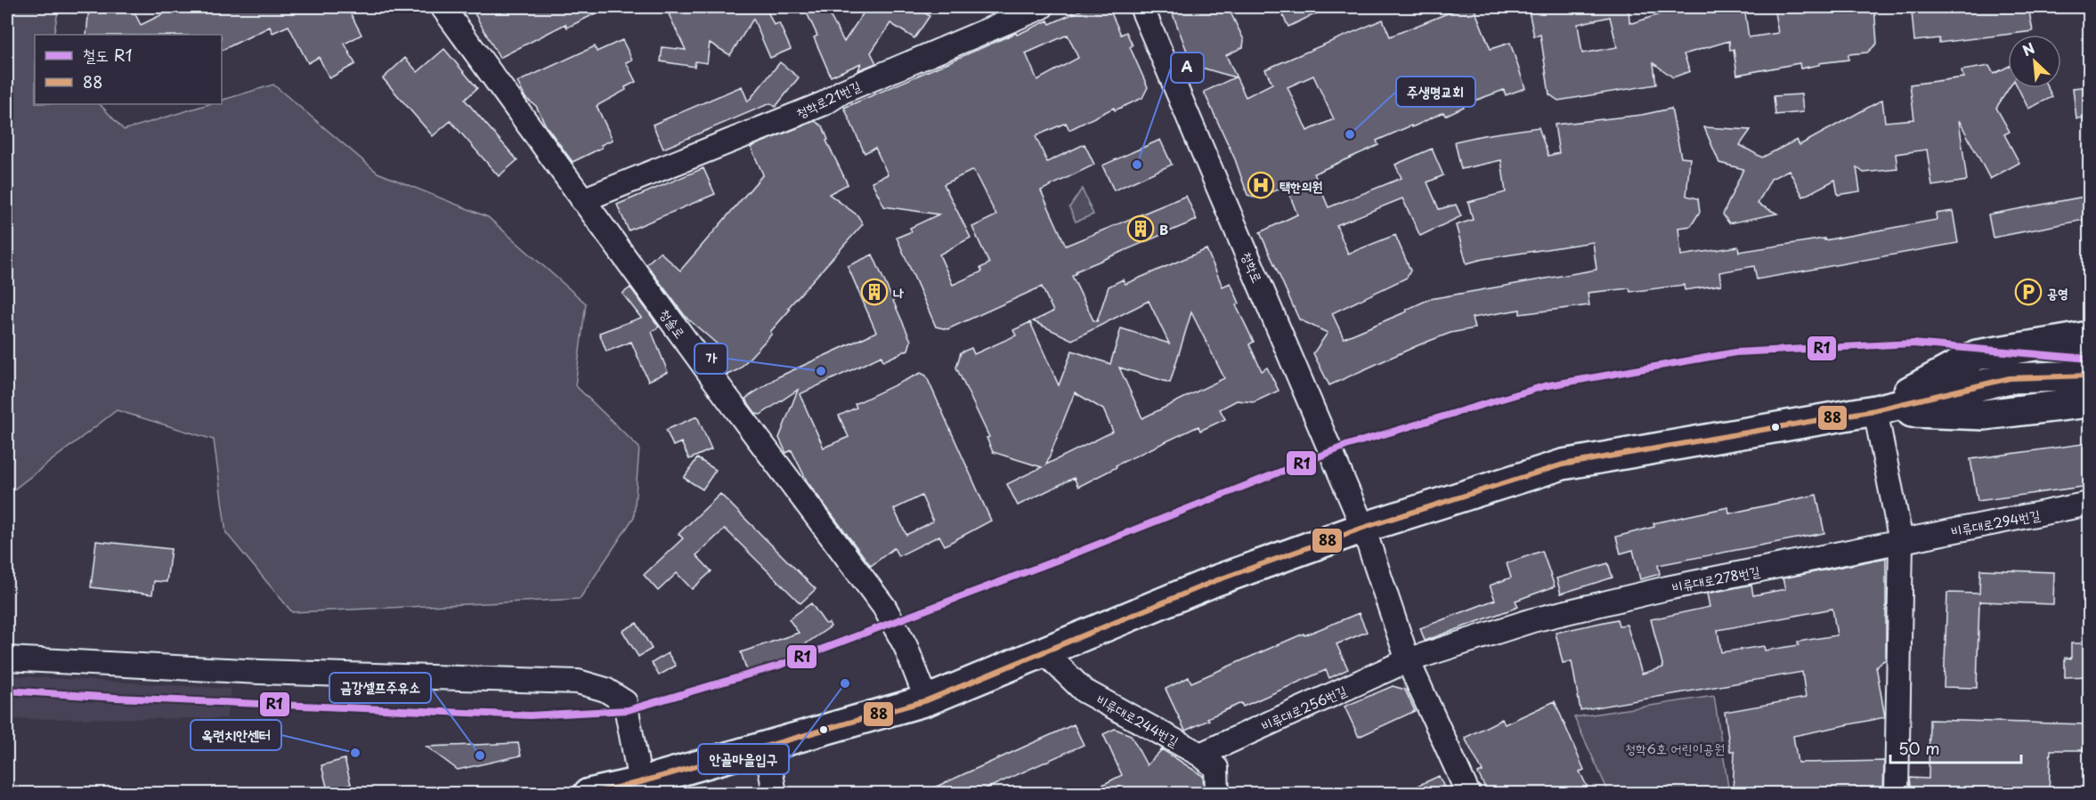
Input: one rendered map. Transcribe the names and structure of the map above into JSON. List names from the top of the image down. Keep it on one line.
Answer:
{"streets":{"street":["청학로21번길","청학로","청솔로","비류대로294번길","비류대로278번길","비류대로256번길","비류대로244번길"]},"crossings":[["청학로21번길","청솔로"],["비류대로294번길","비류대로278번길"],["비류대로278번길","비류대로256번길"],["비류대로256번길","비류대로244번길"]],"parks":["청학6호 어린이공원"],"places":{"other":["주생명교회","A","가","안골마을입구","옥련치안센터","금강셀프주유소"],"hospital":["택한의원"],"building":["B","나"],"parking":["공영"]},"lines":["rail line R1","transit line 88"],"legend":["철도 R1","88"],"scale_bar":"50 m","north":"top left"}
